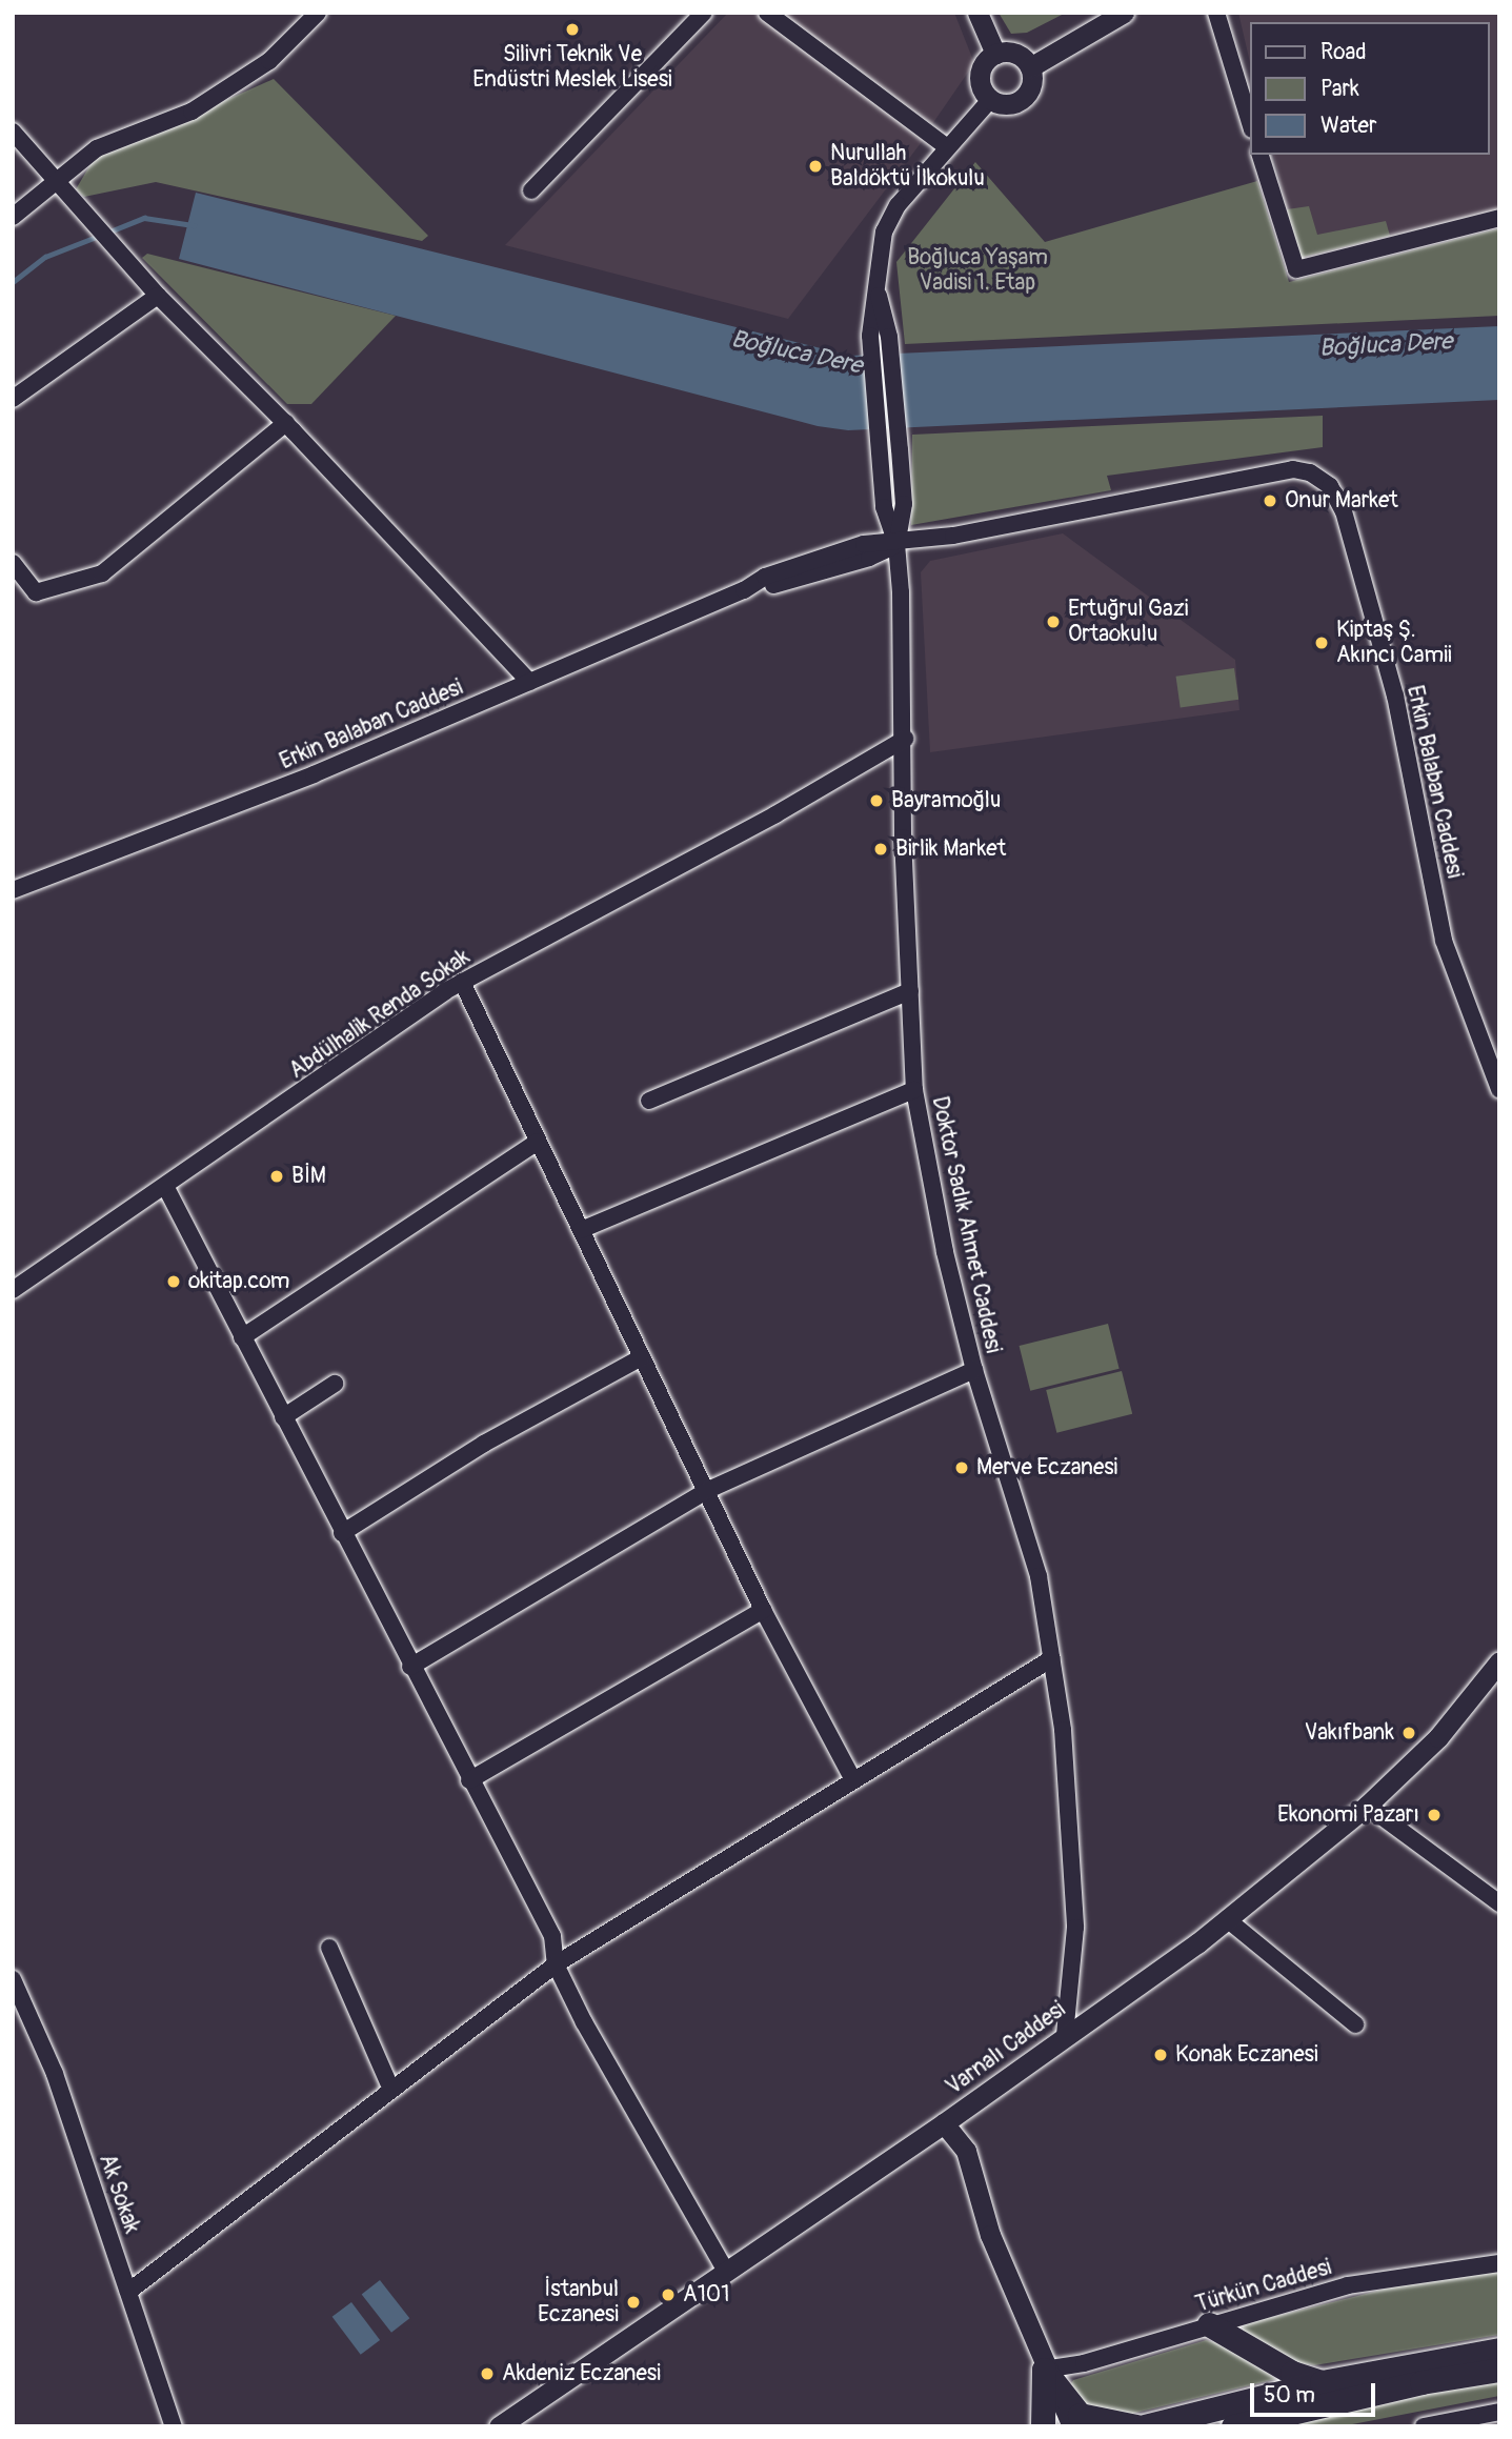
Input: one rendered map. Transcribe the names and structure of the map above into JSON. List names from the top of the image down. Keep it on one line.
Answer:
{"streets":{"main road":["Varnalı Caddesi"],"street":["Erkin Balaban Caddesi","Abdülhalik Renda Sokak","Doktor Sadık Ahmet Caddesi","Ak Sokak","Türkün Caddesi"]},"crossings":[["Erkin Balaban Caddesi","Doktor Sadık Ahmet Caddesi"],["Abdülhalik Renda Sokak","Doktor Sadık Ahmet Caddesi"],["Doktor Sadık Ahmet Caddesi","Varnalı Caddesi"]],"water":["Boğluca Dere"],"parks":["Boğluca Yaşam Vadisi 1. Etap"],"places":["Silivri Teknik Ve Endüstri Meslek Lisesi","Nurullah Baldöktü İlkokulu","Onur Market","Ertuğrul Gazi Ortaokulu","Kiptaş Ş. Akıncı Camii","Bayramoğlu","Birlik Market","BİM","okitap.com","Merve Eczanesi","Vakıfbank","Ekonomi Pazarı","Konak Eczanesi","A101","İstanbul Eczanesi","Akdeniz Eczanesi"],"legend":["Road","Park","Water"],"scale_bar":"50 m"}
